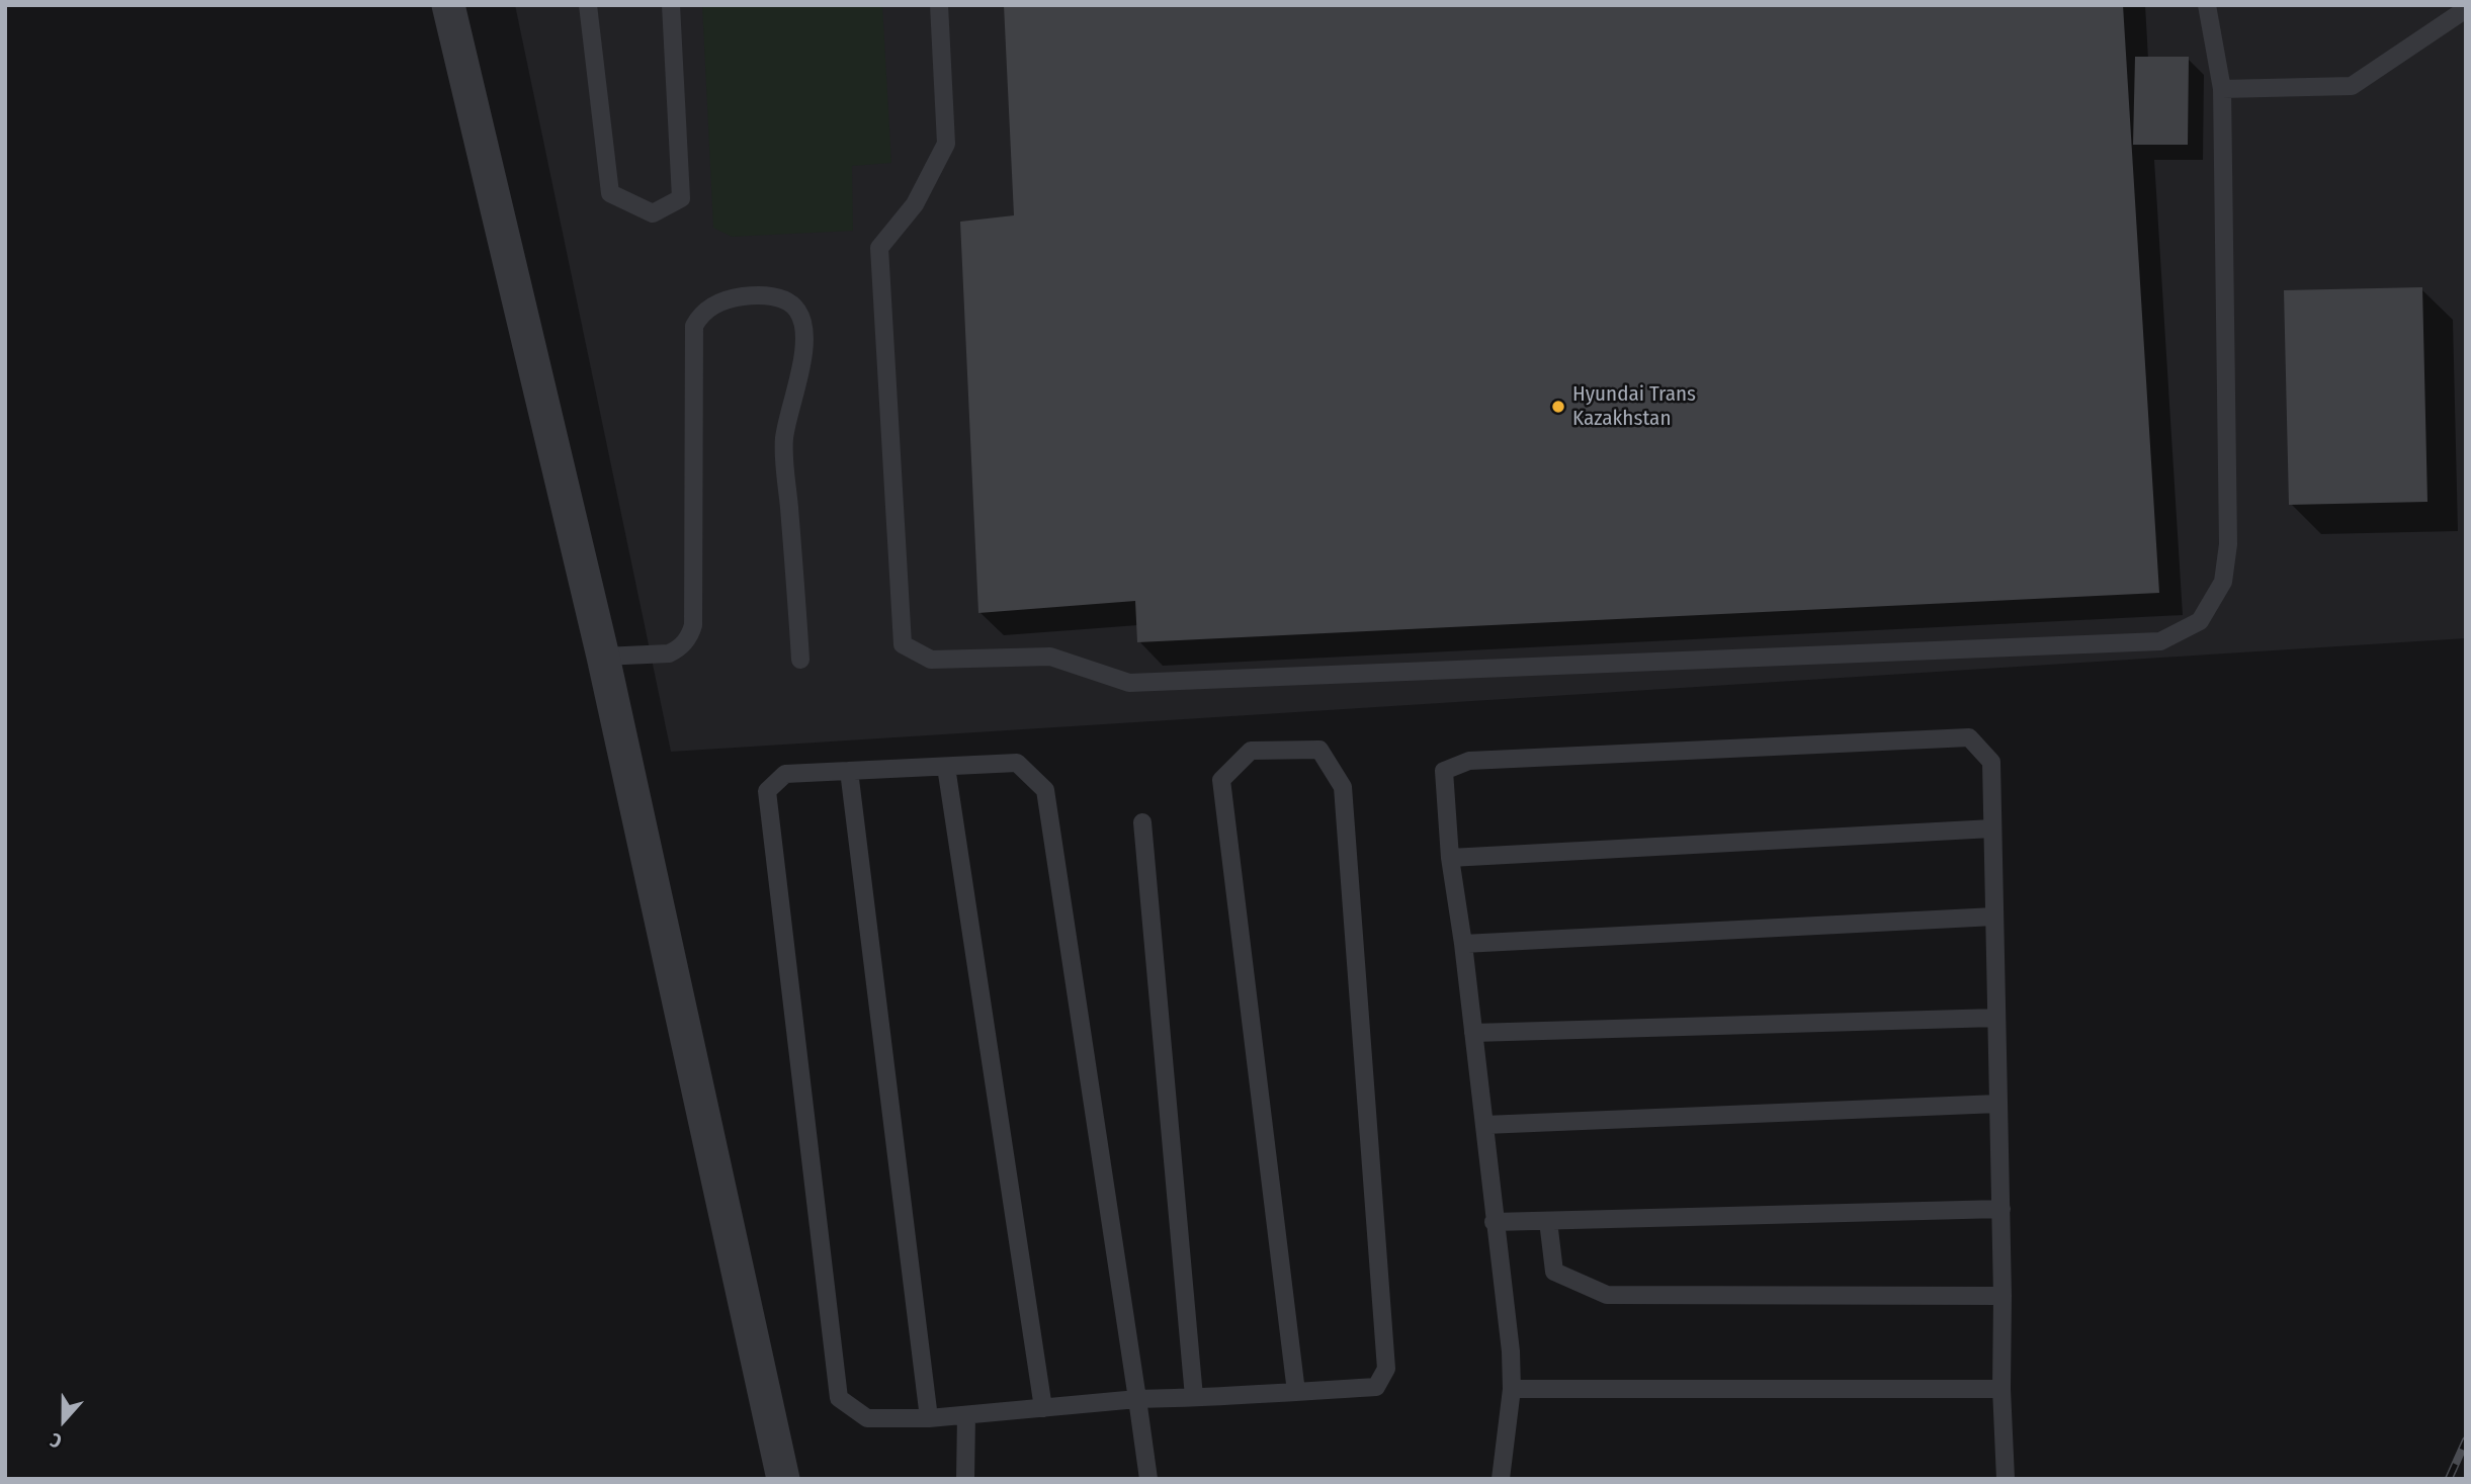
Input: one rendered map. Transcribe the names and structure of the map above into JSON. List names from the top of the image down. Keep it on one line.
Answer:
{"places":["Hyundai Trans Kazakhstan"],"north":"bottom"}
